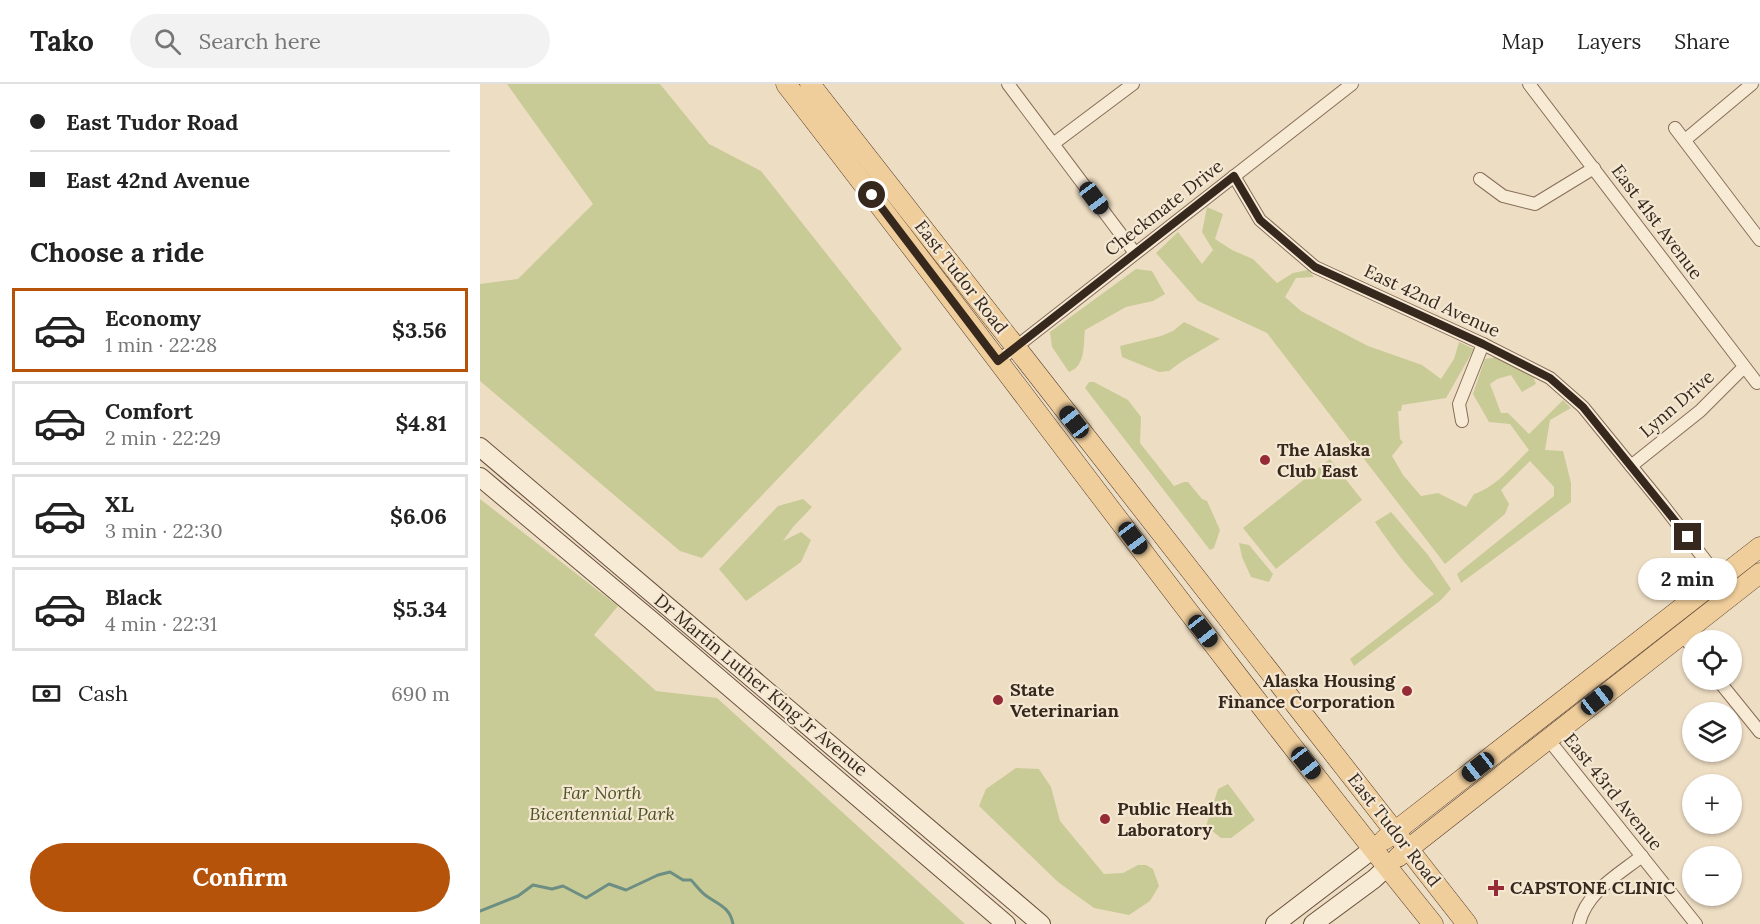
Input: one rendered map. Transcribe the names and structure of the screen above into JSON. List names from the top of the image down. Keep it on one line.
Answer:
{"streets":{"main road":["East Tudor Road"],"street":["Checkmate Drive","East 41st Avenue","East 42nd Avenue","Lynn Drive","Dr Martin Luther King Jr Avenue","East 43rd Avenue"]},"crossings":[["Checkmate Drive","East Tudor Road"],["Checkmate Drive","East 42nd Avenue"],["East 41st Avenue","Lynn Drive"],["East 42nd Avenue","Lynn Drive"]],"parks":["Far North Bicentennial Park"],"places":{"other":["The Alaska Club East","Alaska Housing Finance Corporation","State Veterinarian","Public Health Laboratory"],"health":["CAPSTONE CLINIC"]},"page":{"header":"Tako","search":"Search here","nav":["Map","Layers","Share"],"banner":["East Tudor Road","East 42nd Avenue"],"heading":"Choose a ride","list":[{"name":"Economy","note":"1 min · 22:28","value":"$3.56"},{"name":"Comfort","note":"2 min · 22:29","value":"$4.81"},{"name":"XL","note":"3 min · 22:30","value":"$6.06"},{"name":"Black","note":"4 min · 22:31","value":"$5.34"}],"bubble":"2 min","map_buttons":["+","−"],"pay":["Cash","690 m"],"buttons":"Confirm"}}
